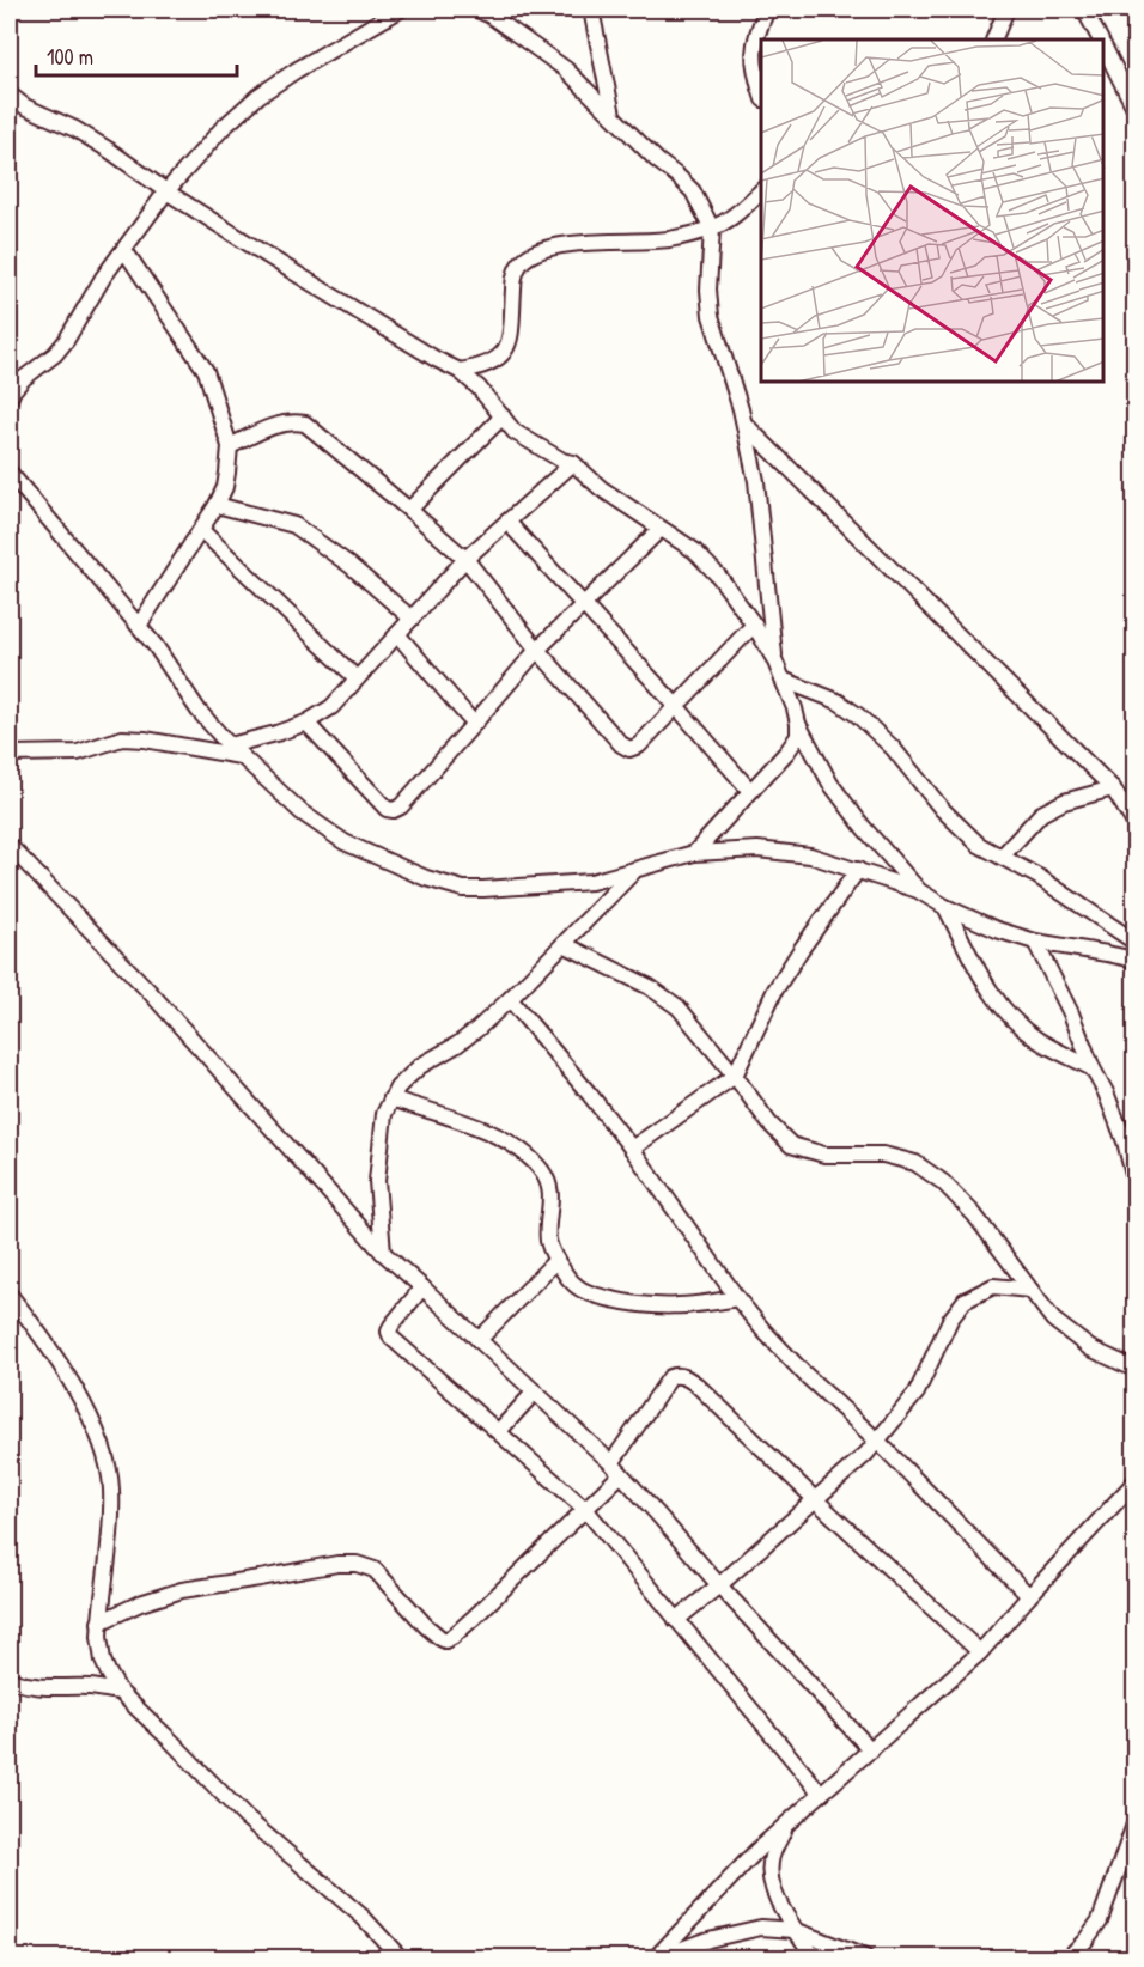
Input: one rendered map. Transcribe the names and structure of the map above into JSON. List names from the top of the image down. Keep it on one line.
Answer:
{"scale_bar":"100 m"}
